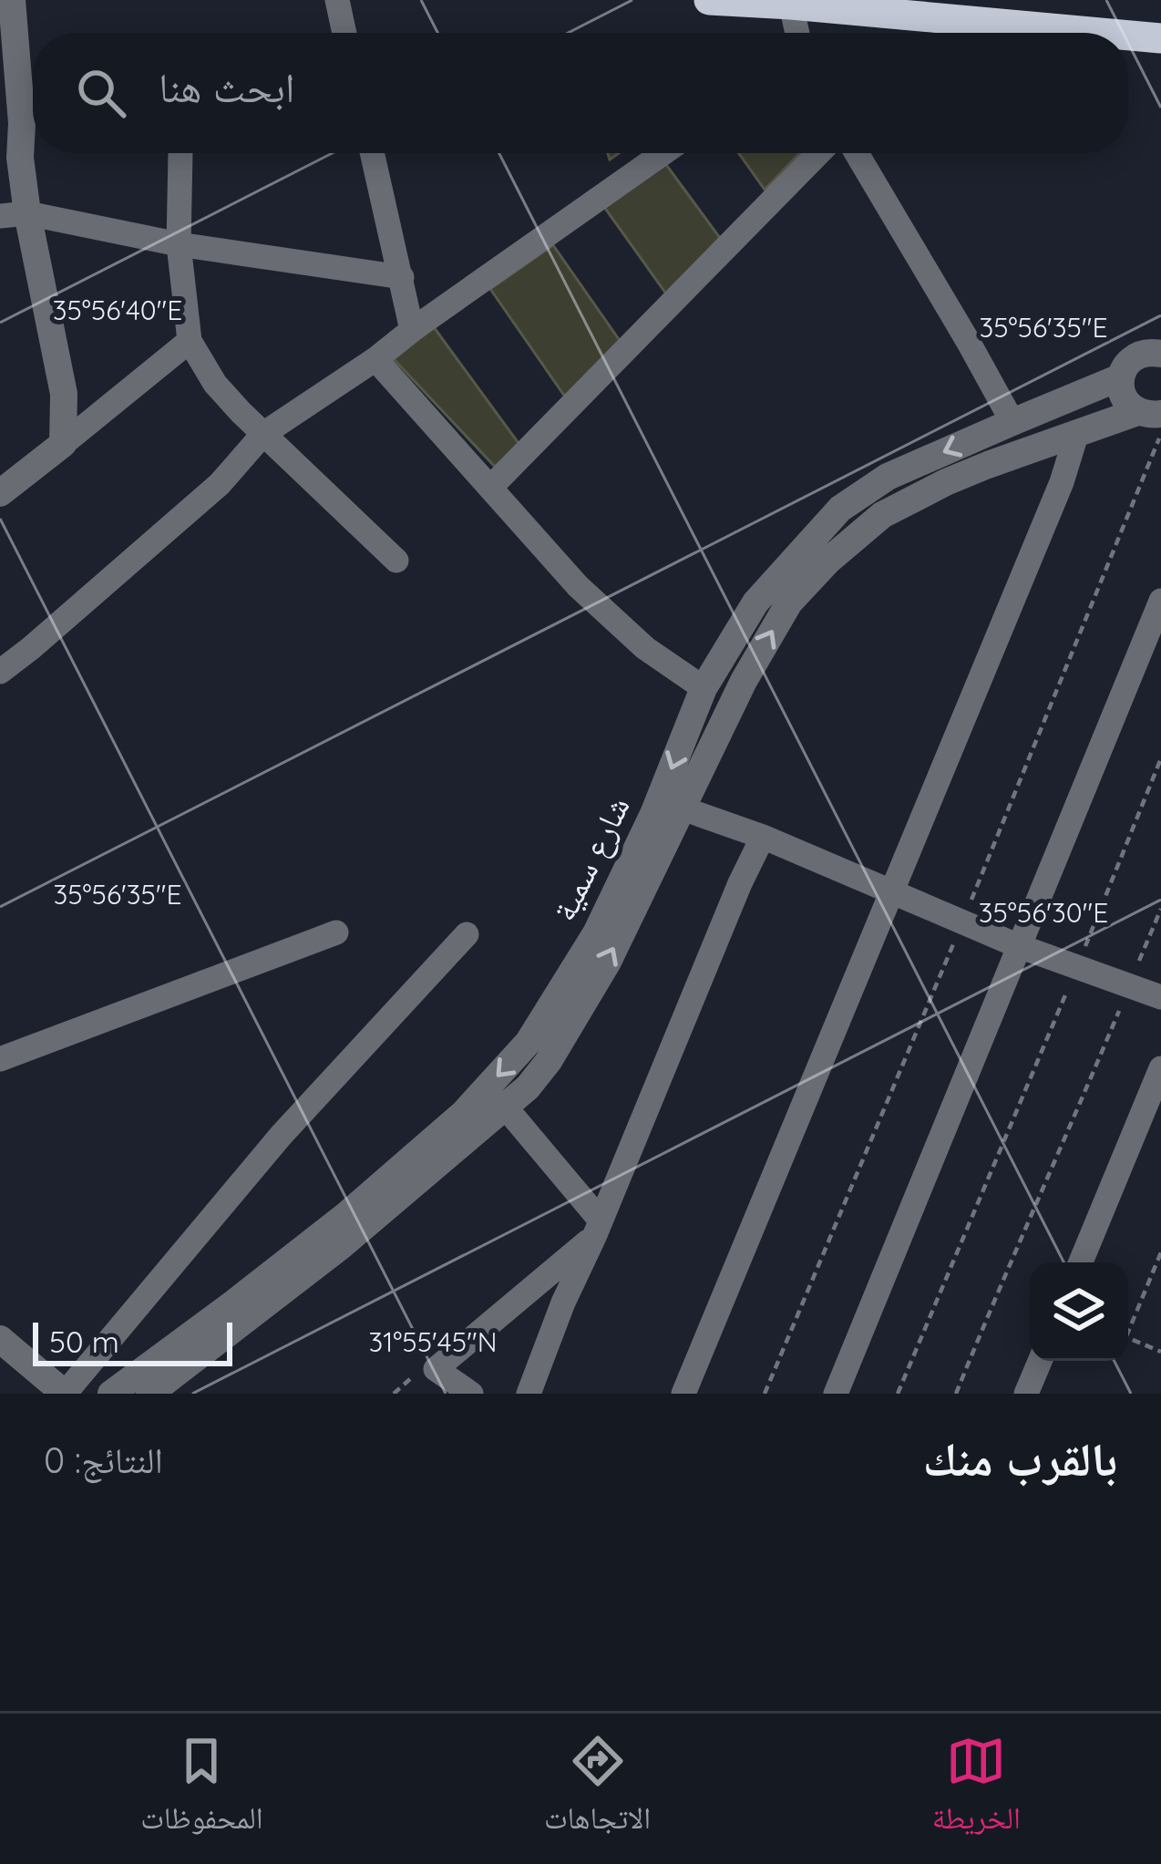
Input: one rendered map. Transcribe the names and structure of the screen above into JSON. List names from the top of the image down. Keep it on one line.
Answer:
{"streets":{"street":["شارع سمية"]},"scale_bar":"50 m","page":{"search":"ابحث هنا","scale":"50 m","heading":["بالقرب منك","النتائج: 0"],"nav":["الخريطة","الاتجاهات","المحفوظات"]},"coordinates":["35°56'40\"E","35°56'35\"E","35°56'30\"E","31°55'45\"N"]}
